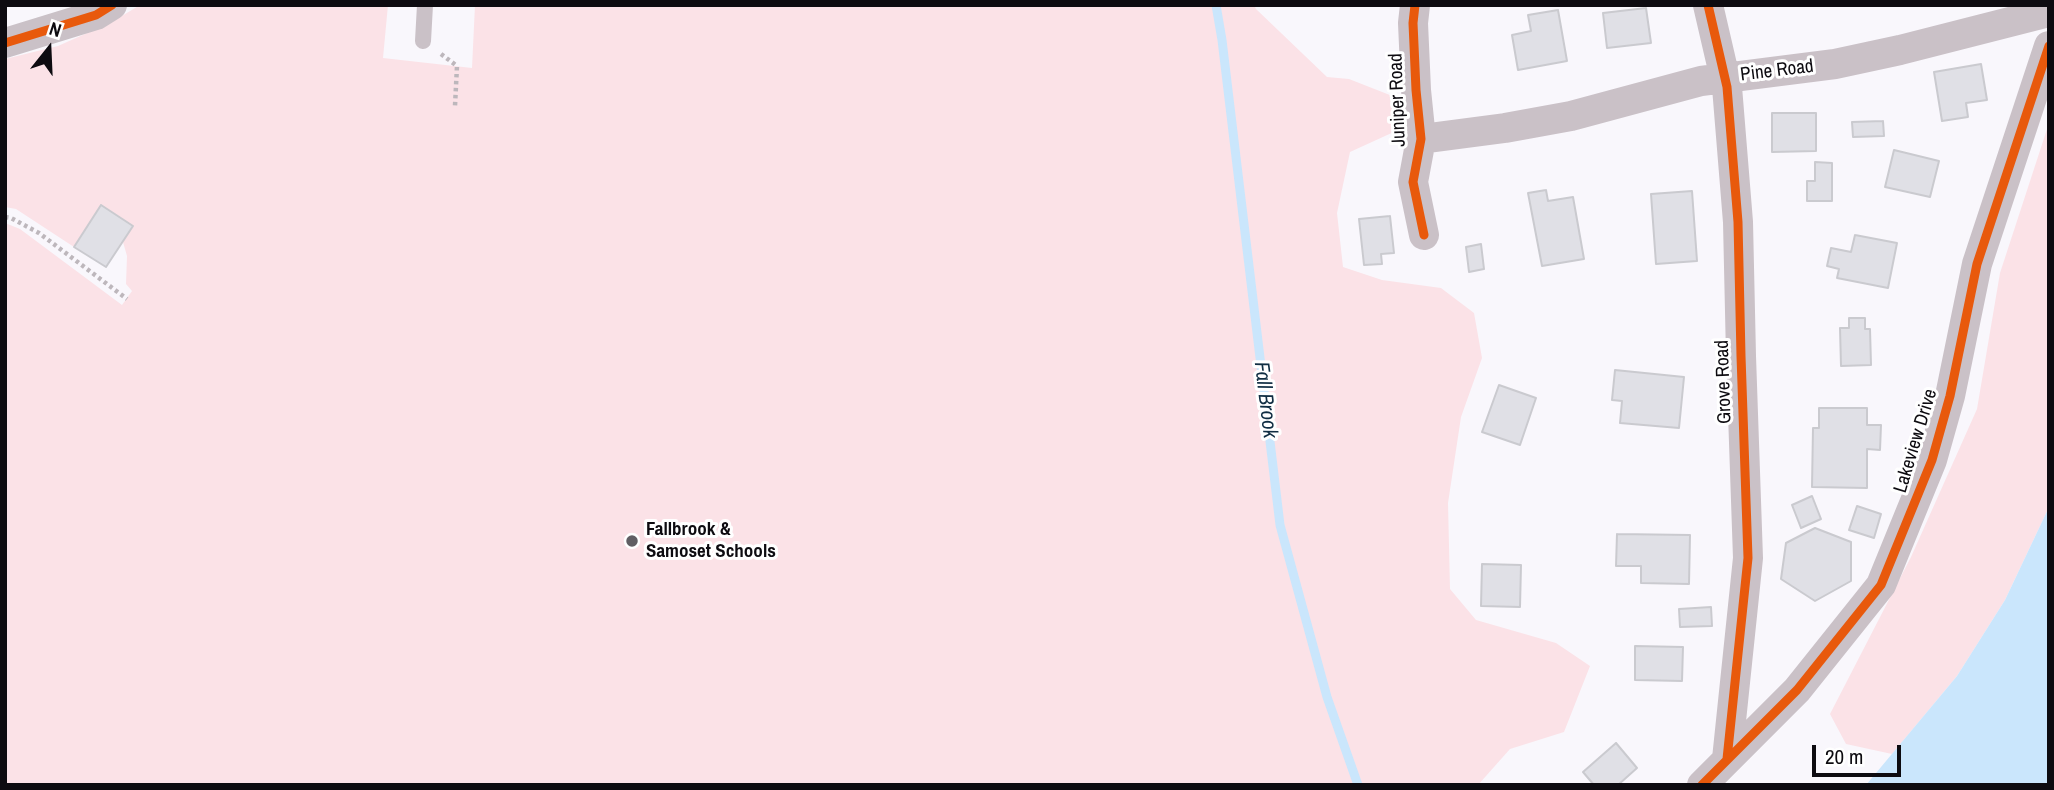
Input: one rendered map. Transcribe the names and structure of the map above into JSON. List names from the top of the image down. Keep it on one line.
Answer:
{"streets":{"street":["Pine Road","Juniper Road","Grove Road","Lakeview Drive"]},"crossings":[["Pine Road","Juniper Road"],["Pine Road","Grove Road"],["Grove Road","Lakeview Drive"]],"water":["Fall Brook"],"places":["Fallbrook & Samoset Schools"],"scale_bar":"20 m","north":"top"}
